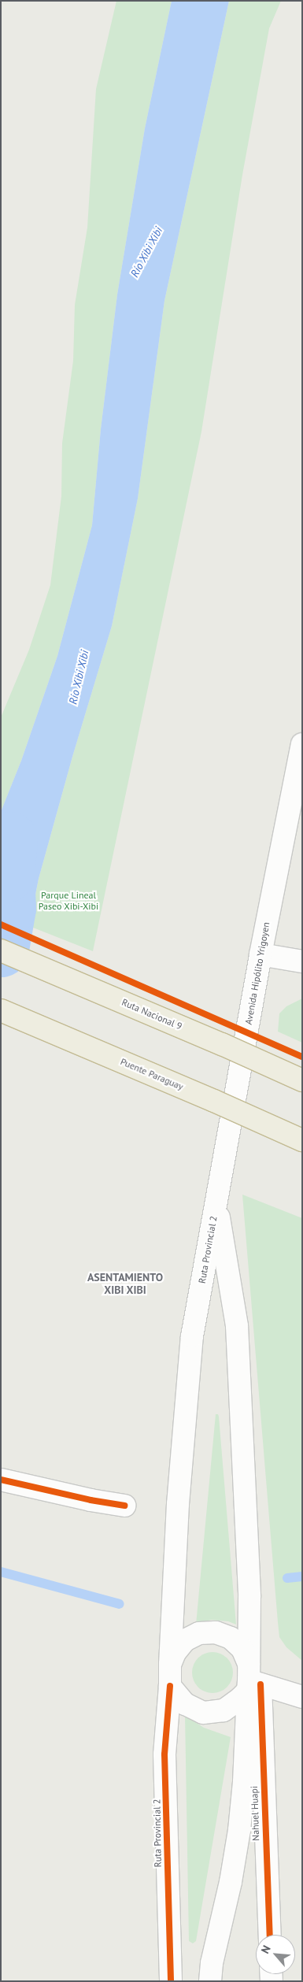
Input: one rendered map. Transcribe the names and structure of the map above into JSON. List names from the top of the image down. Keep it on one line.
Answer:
{"streets":{"highway":["Ruta Nacional 9","Puente Paraguay"],"main road":["Avenida Hipólito Yrigoyen","Ruta Provincial 2","Nahuel Huapi"]},"crossings":[["Avenida Hipólito Yrigoyen","Ruta Provincial 2"],["Ruta Provincial 2","Nahuel Huapi"]],"districts":["ASENTAMIENTO XIBI XIBI"],"water":["Río Xibi Xibi"],"parks":["Parque Lineal Paseo Xibi-Xibi"],"north":"top left"}
